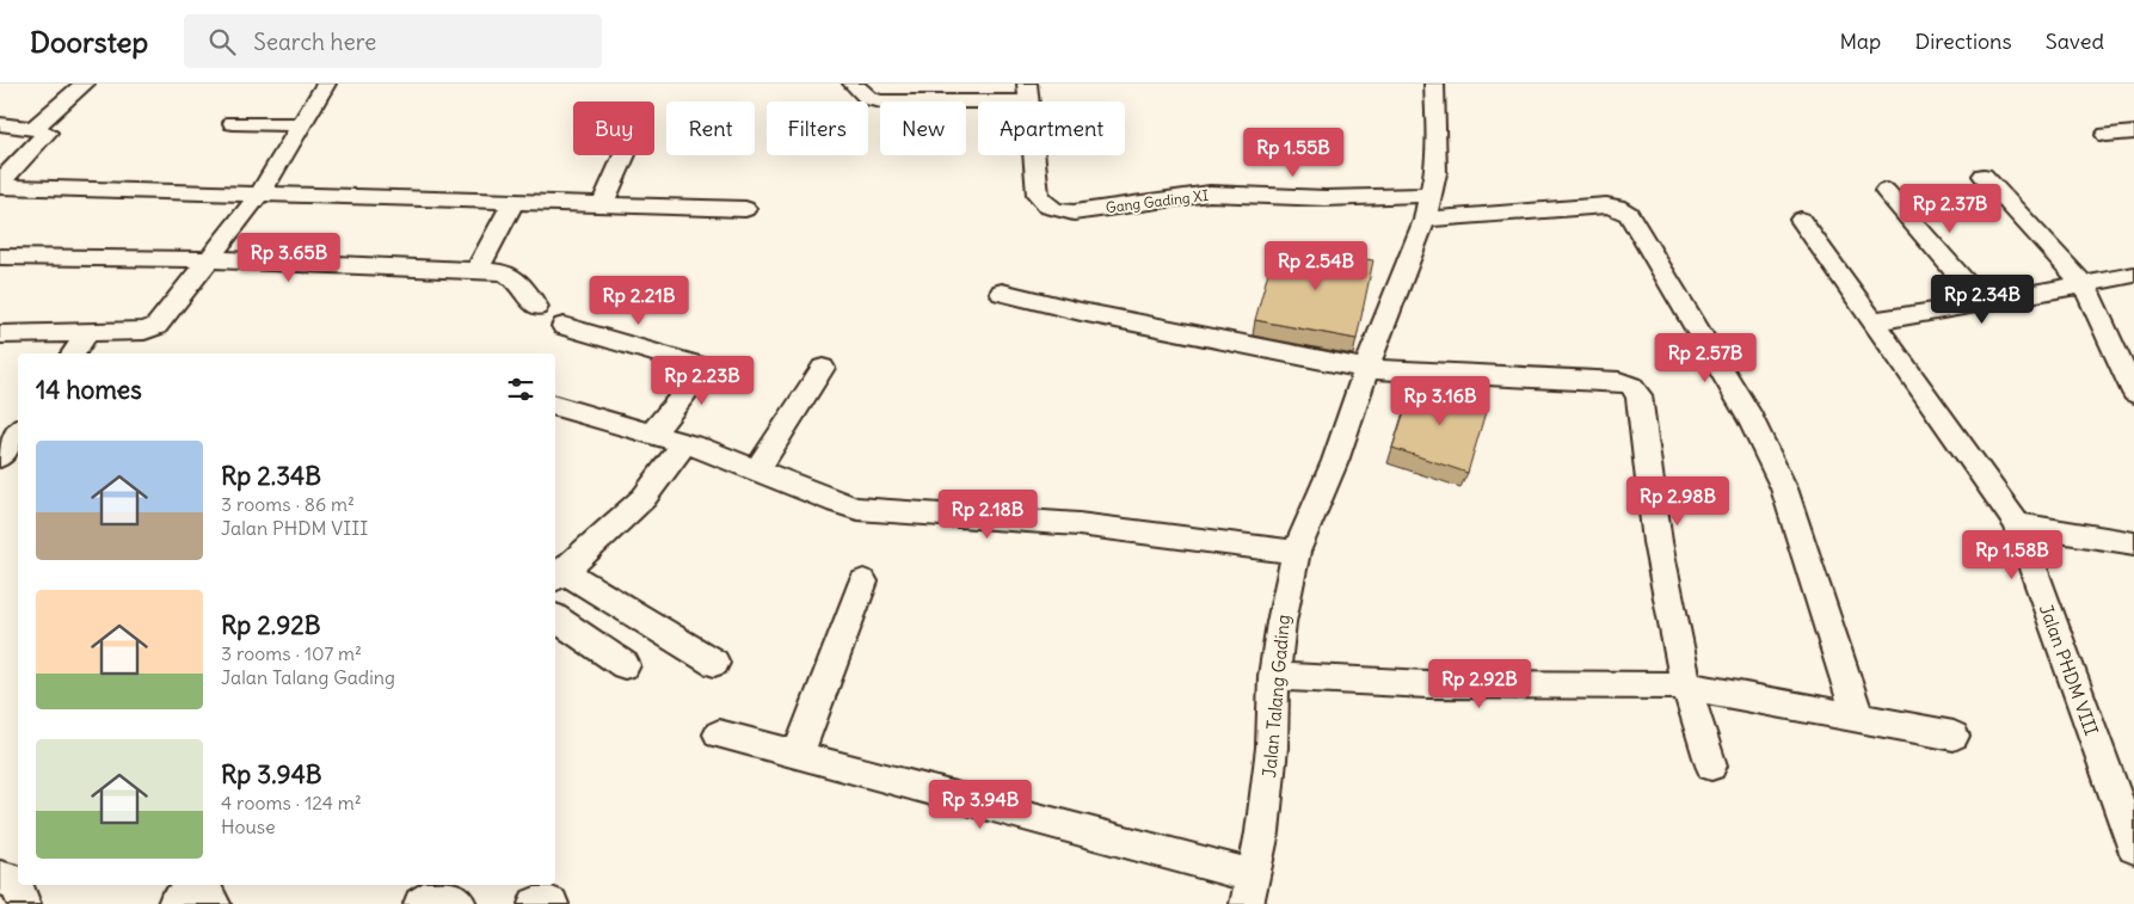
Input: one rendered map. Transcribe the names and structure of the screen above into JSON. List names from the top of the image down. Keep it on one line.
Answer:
{"streets":{"street":["Gang Gading XI","Jalan PHDM VIII","Jalan Talang Gading"]},"crossings":[["Gang Gading XI","Jalan Talang Gading"]],"page":{"header":"Doorstep","search":"Search here","nav":["Map","Directions","Saved"],"chip":["Buy","Rent","Filters","New","Apartment"],"price":["Rp 1.55B","Rp 2.37B","Rp 3.65B","Rp 2.54B","Rp 2.34B","Rp 2.21B","Rp 2.57B","Rp 2.23B","Rp 3.16B","Rp 2.98B","Rp 2.18B","Rp 1.58B","Rp 2.92B","Rp 3.94B"],"heading":"14 homes","list":[{"name":"Rp 2.34B","note":"3 rooms · 86 m² · Jalan PHDM VIII"},{"name":"Rp 2.92B","note":"3 rooms · 107 m² · Jalan Talang Gading"},{"name":"Rp 3.94B","note":"4 rooms · 124 m² · House"}]}}
